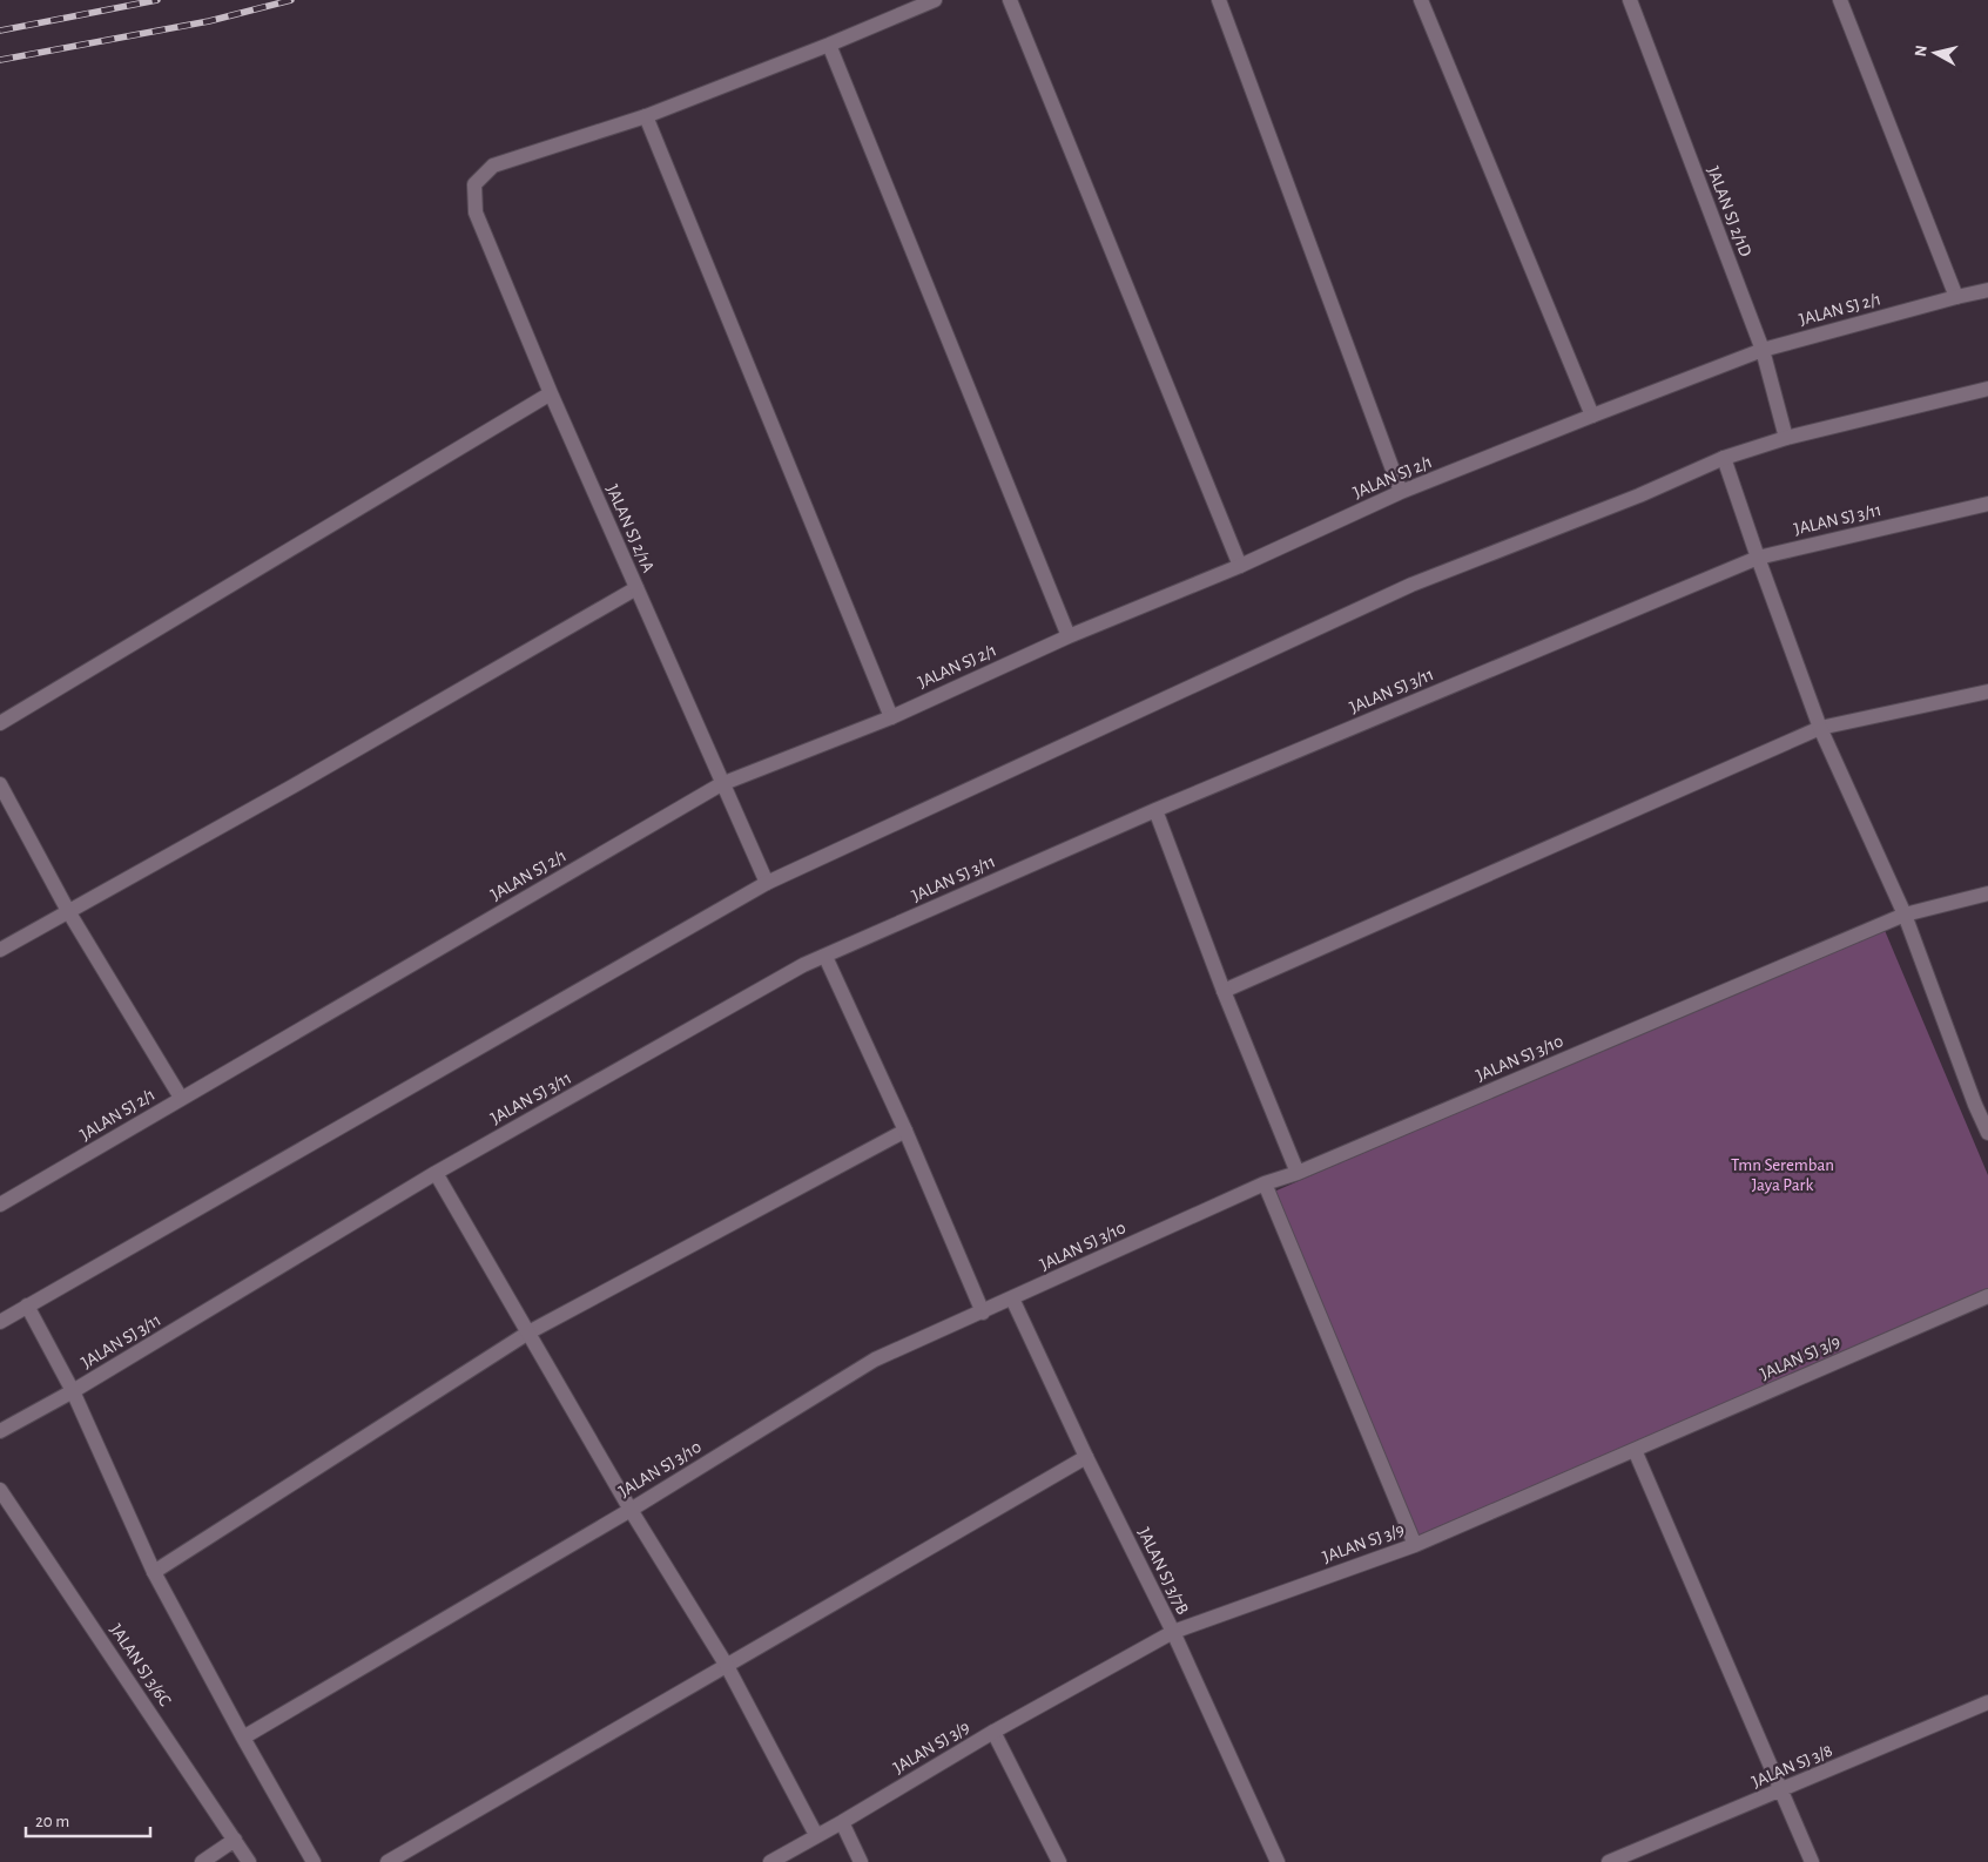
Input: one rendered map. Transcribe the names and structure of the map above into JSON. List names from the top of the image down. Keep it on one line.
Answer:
{"streets":{"street":["JALAN SJ 2/1D","JALAN SJ 2/1","JALAN SJ 3/11","JALAN SJ 2/1A","JALAN SJ 3/10","JALAN SJ 3/9","JALAN SJ 3/7B","JALAN SJ 3/6C","JALAN SJ 3/8"]},"crossings":[["JALAN SJ 2/1D","JALAN SJ 2/1"],["JALAN SJ 2/1","JALAN SJ 2/1A"],["JALAN SJ 3/10","JALAN SJ 3/7B"],["JALAN SJ 3/9","JALAN SJ 3/7B"]],"parks":["Tmn Seremban Jaya Park"],"scale_bar":"20 m","north":"left"}
